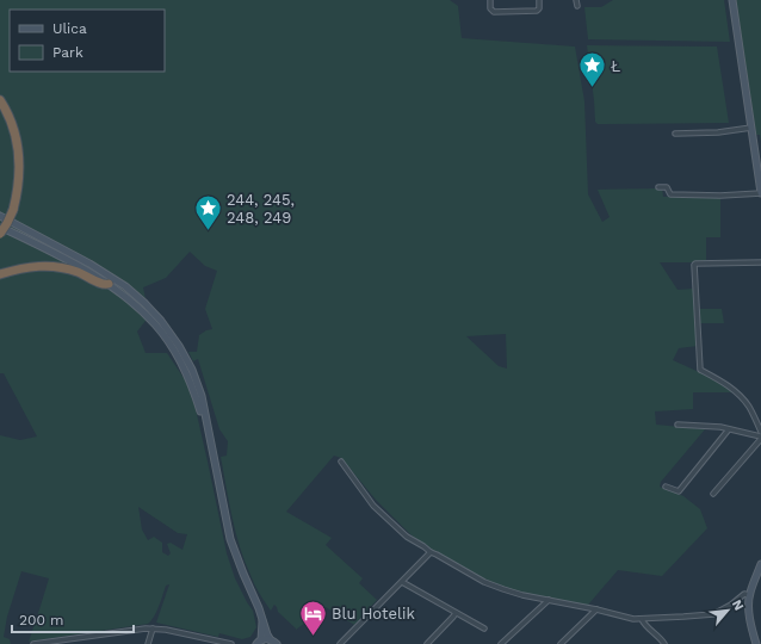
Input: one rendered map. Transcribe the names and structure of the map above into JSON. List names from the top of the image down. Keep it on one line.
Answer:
{"places":{"place":["Ł","244, 245, 248, 249"],"hotel":["Blu Hotelik"]},"legend":["Ulica","Park"],"scale_bar":"200 m","north":"top right"}
